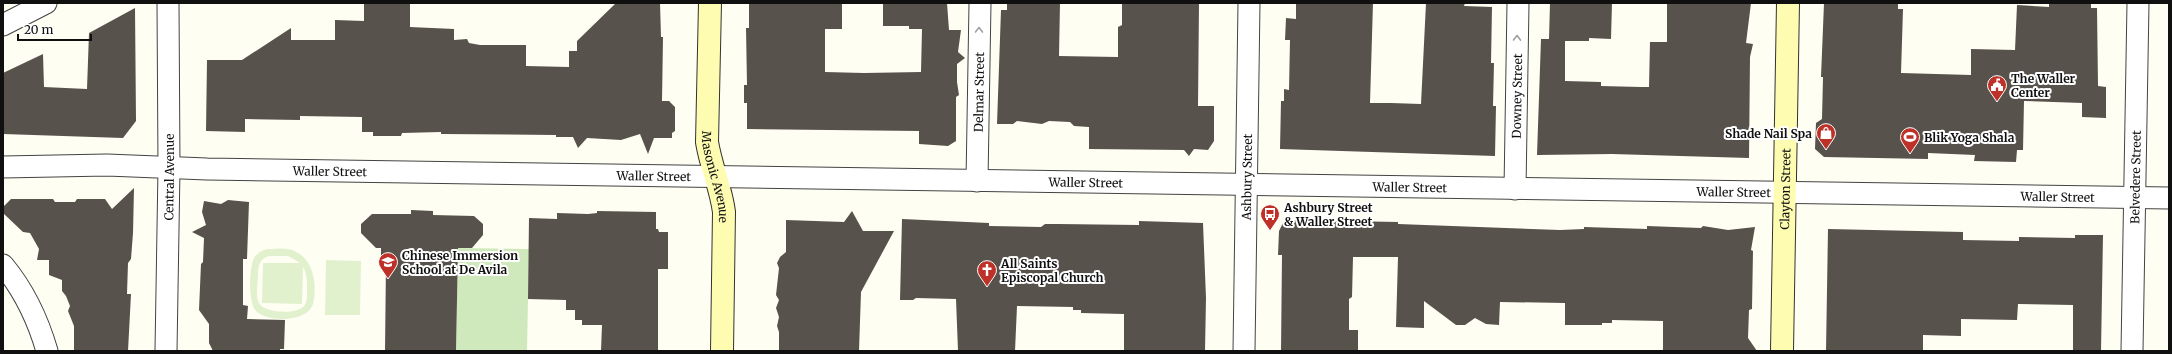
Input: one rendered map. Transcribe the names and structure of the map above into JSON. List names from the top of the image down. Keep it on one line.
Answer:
{"streets":{"street":["Delmar Street","Downey Street","Waller Street","Central Avenue","Masonic Avenue","Ashbury Street","Belvedere Street","Clayton Street"]},"crossings":[["Delmar Street","Waller Street"],["Downey Street","Waller Street"],["Waller Street","Central Avenue"],["Waller Street","Masonic Avenue"],["Waller Street","Ashbury Street"],["Waller Street","Belvedere Street"],["Waller Street","Clayton Street"]],"one_way":["Delmar Street","Downey Street"],"places":{"public building":["The Waller Center"],"shop":["Shade Nail Spa"],"sports":["Blik Yoga Shala"],"bus stop":["Ashbury Street & Waller Street"],"school or university":["Chinese Immersion School at De Avila"],"church":["All Saints Episcopal Church"]},"scale_bar":"20 m"}
